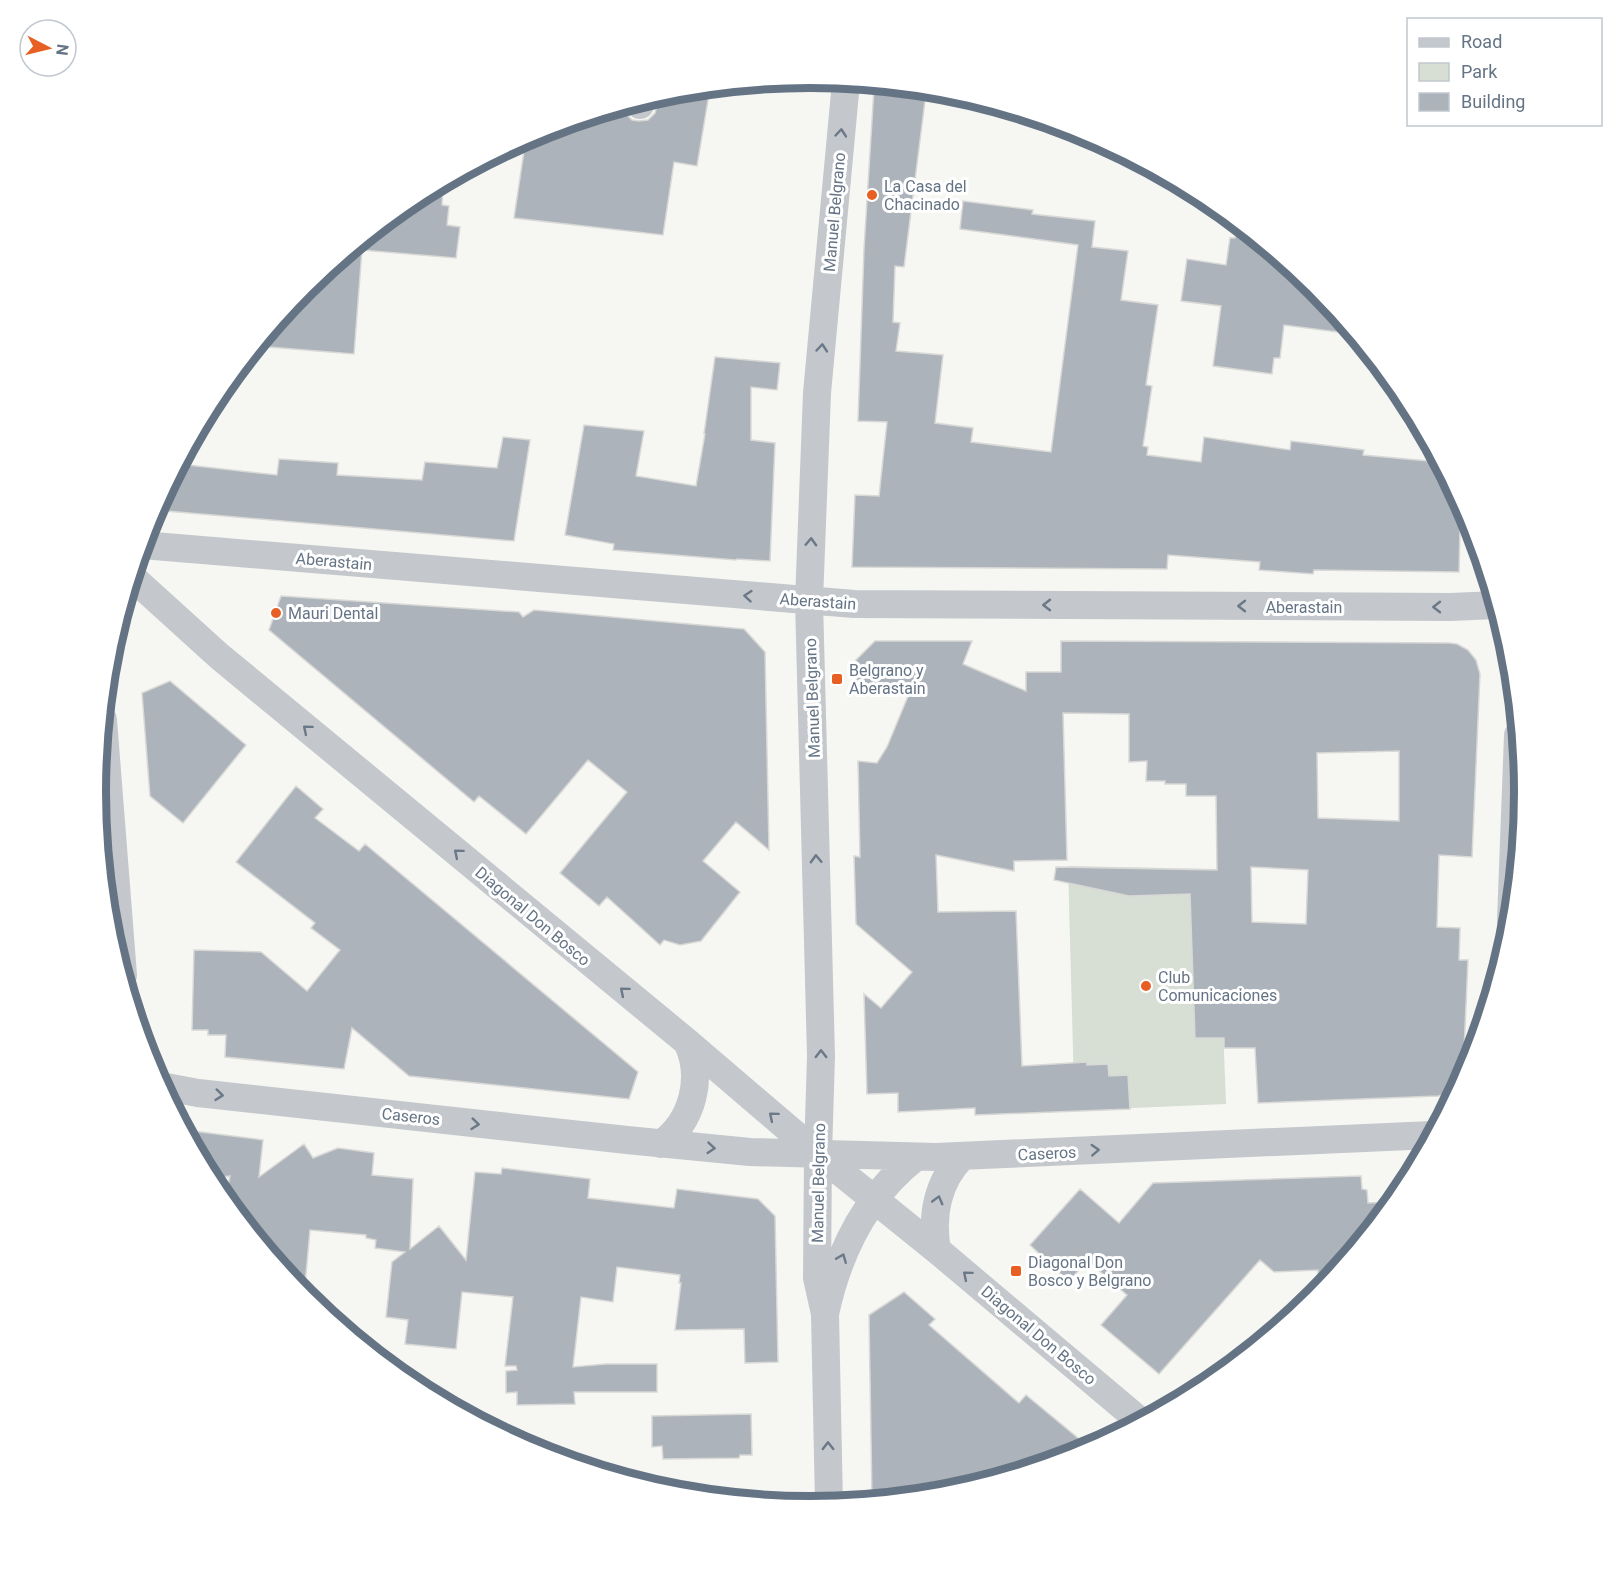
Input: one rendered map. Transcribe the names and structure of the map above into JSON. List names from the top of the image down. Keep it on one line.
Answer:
{"streets":{"street":["Manuel Belgrano","Aberastain","Diagonal Don Bosco","Caseros"]},"crossings":[["Manuel Belgrano","Aberastain"],["Manuel Belgrano","Diagonal Don Bosco"],["Manuel Belgrano","Caseros"],["Diagonal Don Bosco","Caseros"]],"one_way":["Manuel Belgrano","Aberastain","Diagonal Don Bosco","Caseros"],"places":{"other":["La Casa del Chacinado","Mauri Dental","Club Comunicaciones"],"transit":["Belgrano y Aberastain","Diagonal Don Bosco y Belgrano"]},"legend":["Road","Park","Building"],"north":"right"}
